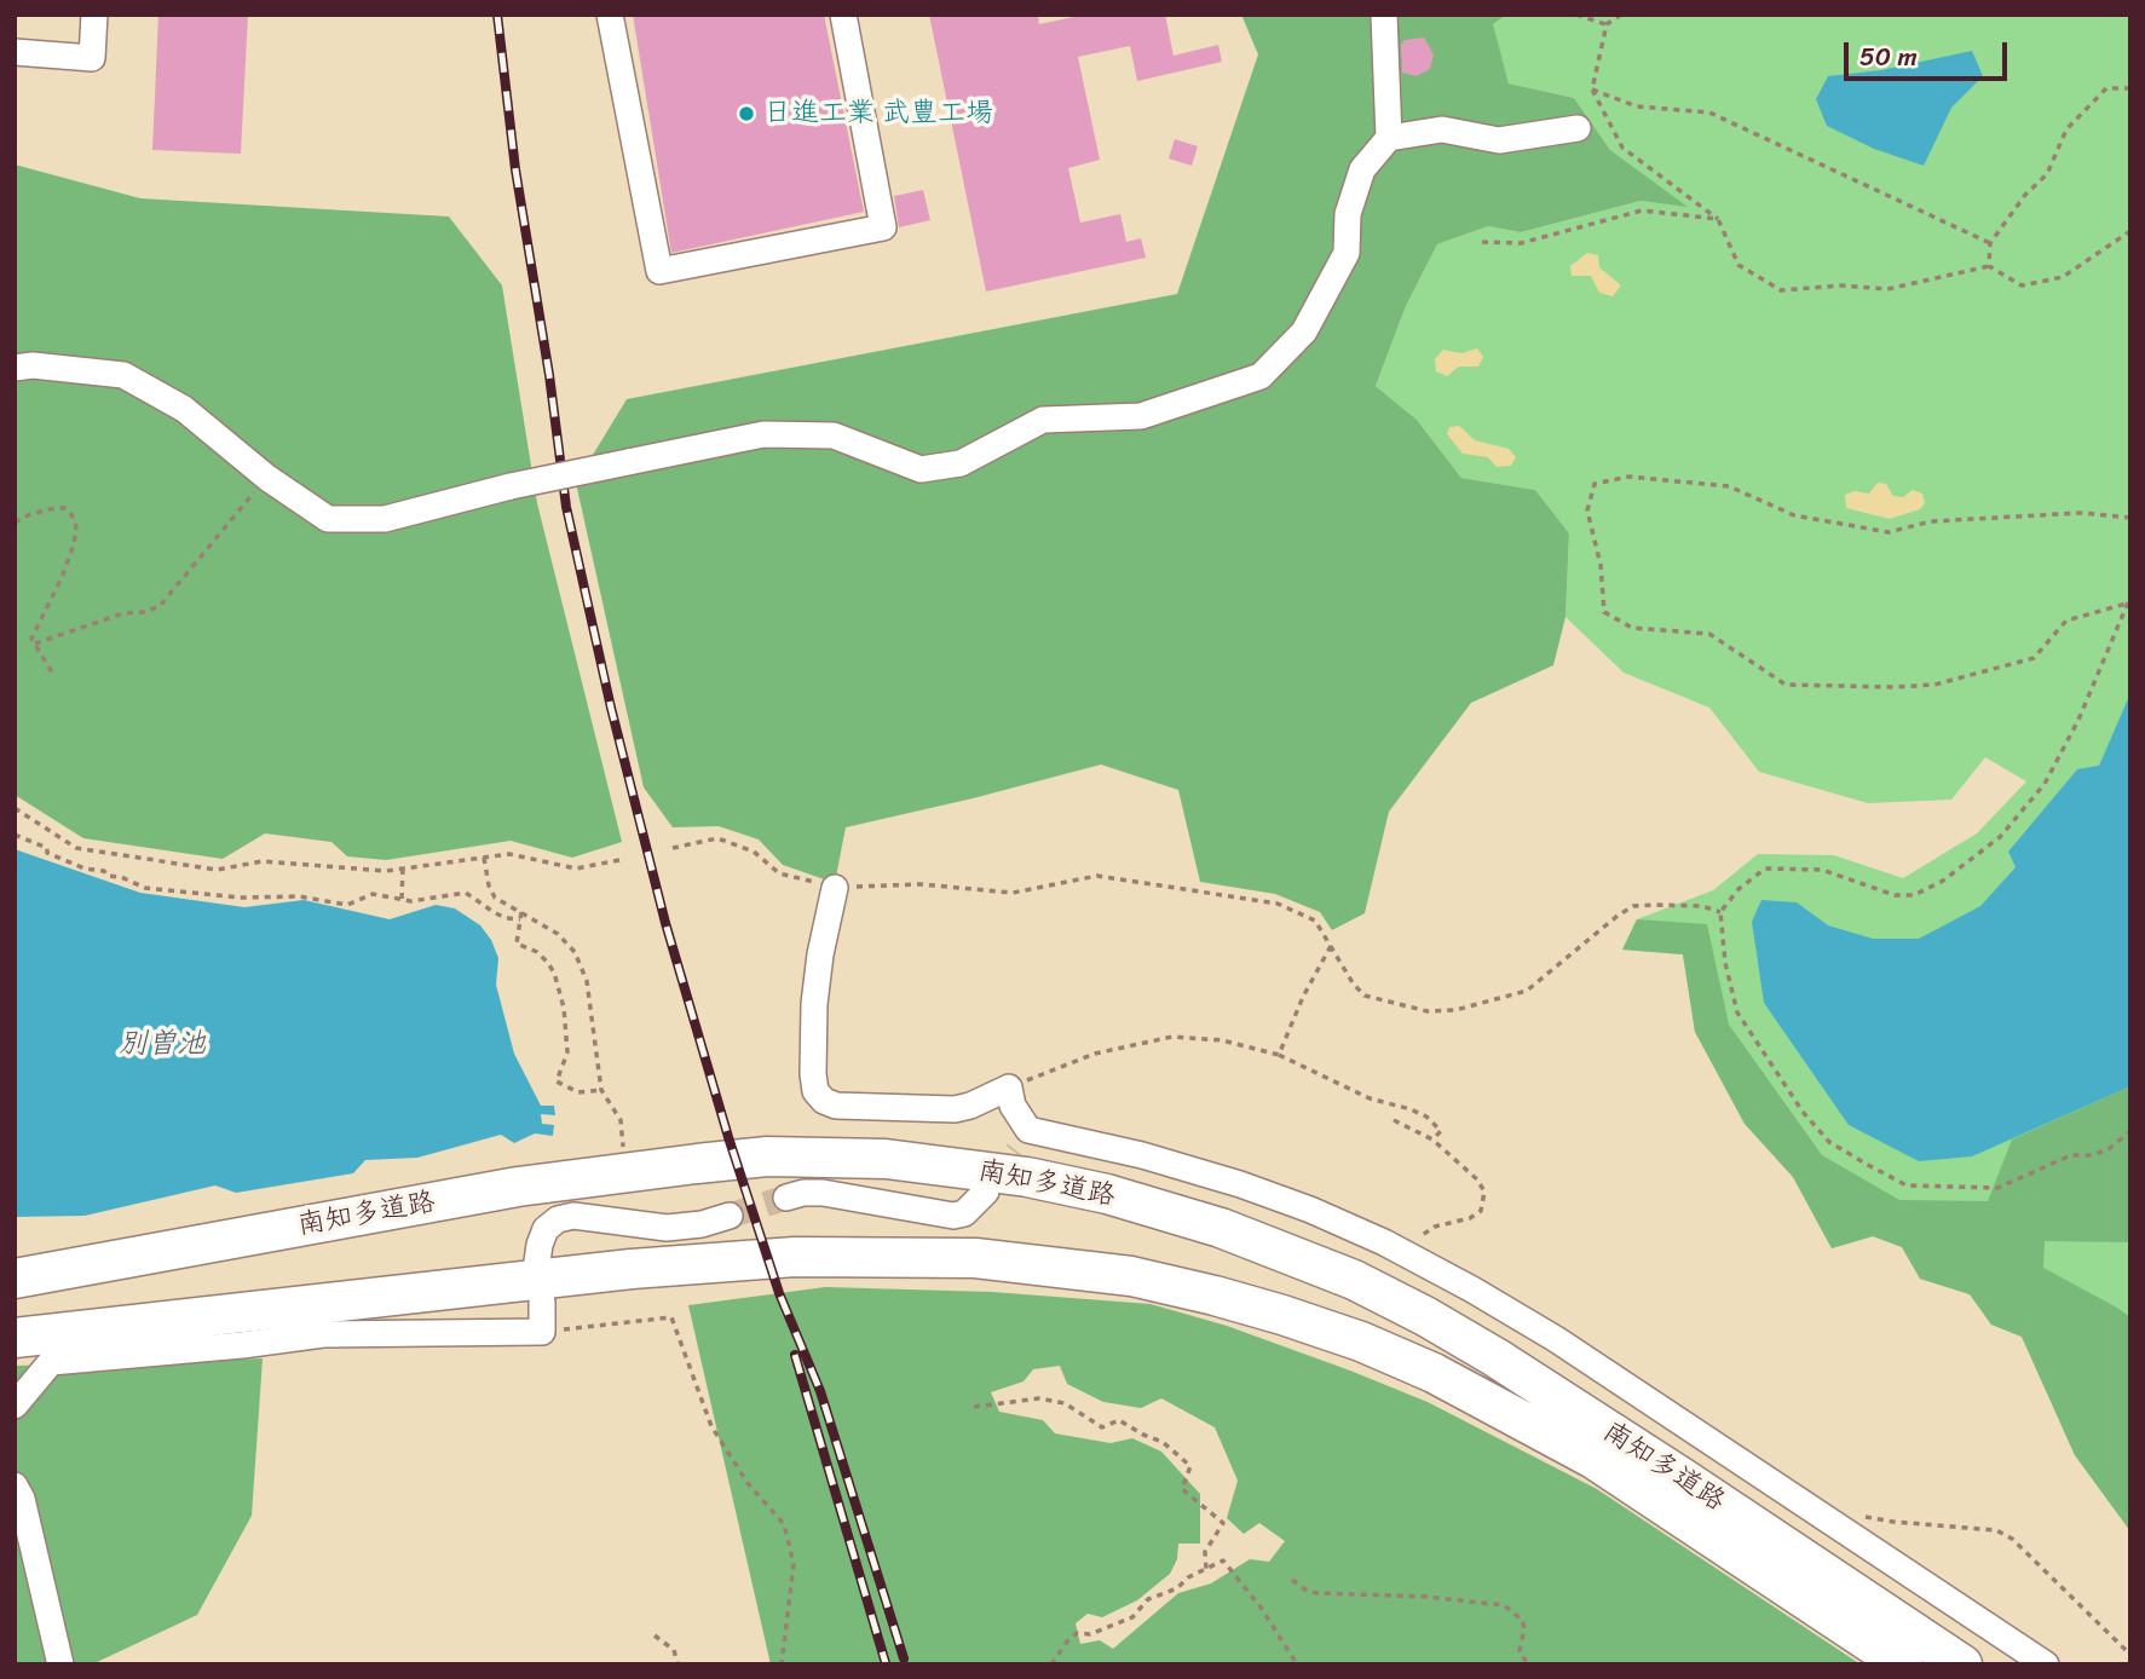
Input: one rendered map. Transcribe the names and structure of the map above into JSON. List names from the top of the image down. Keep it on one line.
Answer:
{"streets":{"highway":["南知多道路"]},"water":["別曽池"],"places":["日進工業 武豊工場"],"scale_bar":"50 m"}
